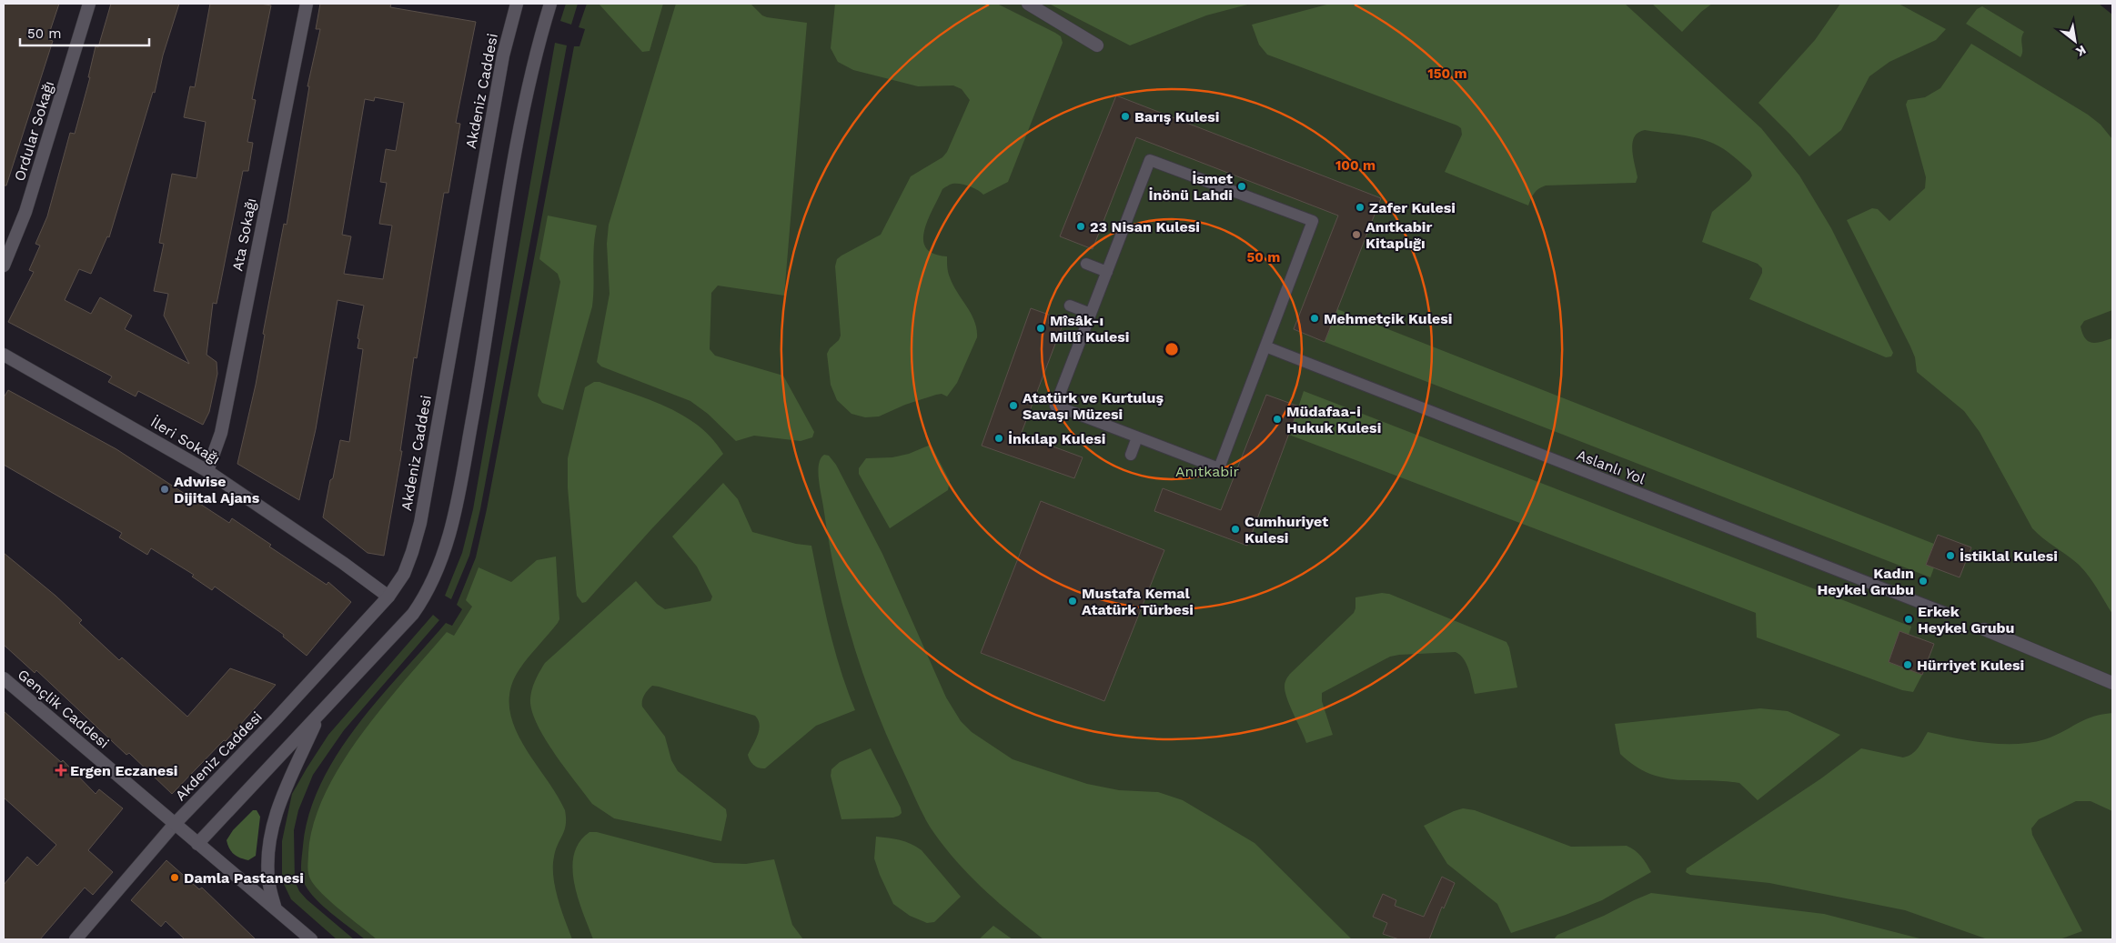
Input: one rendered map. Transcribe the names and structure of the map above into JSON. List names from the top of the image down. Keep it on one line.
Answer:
{"streets":{"main road":["Akdeniz Caddesi","Ordular Sokağı","Ata Sokağı","İleri Sokağı","Gençlik Caddesi"],"street":["Aslanlı Yol"]},"crossings":[["Akdeniz Caddesi","İleri Sokağı"],["Akdeniz Caddesi","Gençlik Caddesi"],["Ata Sokağı","İleri Sokağı"]],"parks":["Anıtkabir"],"places":{"other":["Barış Kulesi","İsmet İnönü Lahdi","Zafer Kulesi","23 Nisan Kulesi","Anıtkabir Kitaplığı","Mehmetçik Kulesi","Mîsâk-ı Millî Kulesi","Atatürk ve Kurtuluş Savaşı Müzesi","Müdafaa-i Hukuk Kulesi","İnkılap Kulesi","Adwise Dijital Ajans","Cumhuriyet Kulesi","İstiklal Kulesi","Kadın Heykel Grubu","Mustafa Kemal Atatürk Türbesi","Erkek Heykel Grubu","Hürriyet Kulesi","Damla Pastanesi"],"health":["Ergen Eczanesi"]},"scale_bar":"50 m","north":"bottom right","rings":["150 m","100 m","50 m"]}
